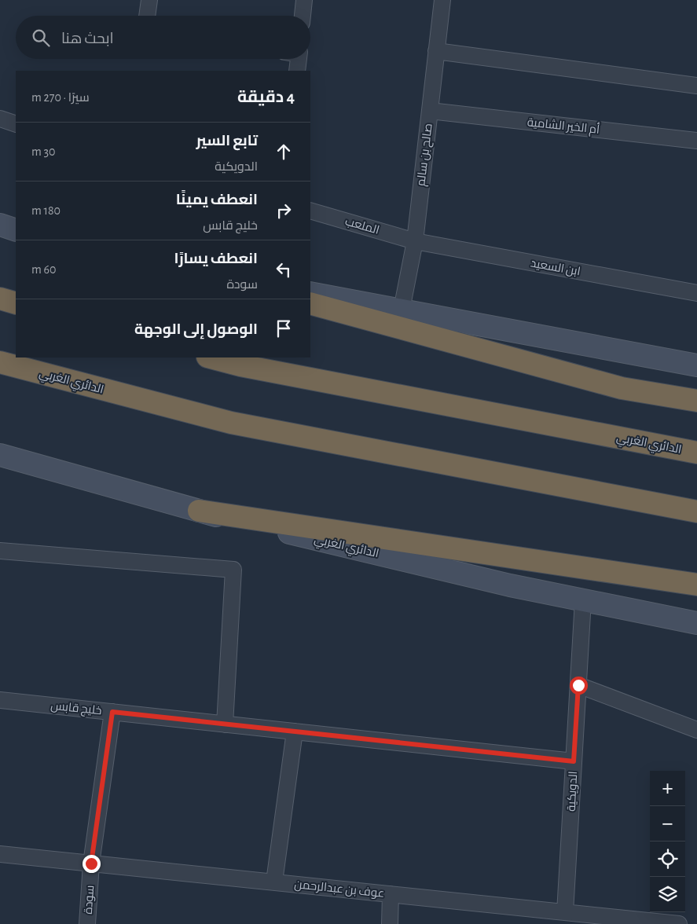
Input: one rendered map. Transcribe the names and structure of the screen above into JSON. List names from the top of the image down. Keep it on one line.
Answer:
{"streets":{"highway":["الدائري الغربي"],"street":["أم الخير الشامية","صالح بن سالم","الملعب","ابن السعيد","خليج قابس","الدويكية","عوف بن عبدالرحمن","سودة"]},"crossings":[["أم الخير الشامية","صالح بن سالم"],["صالح بن سالم","الملعب"],["صالح بن سالم","ابن السعيد"],["الملعب","ابن السعيد"],["الدائري الغربي","الدويكية"],["خليج قابس","الدويكية"],["خليج قابس","سودة"],["الدويكية","عوف بن عبدالرحمن"],["عوف بن عبدالرحمن","سودة"]],"page":{"search":"ابحث هنا","heading":["4 دقيقة","سيرًا · 270 m"],"list":[["تابع السير","الدويكية","30 m"],["انعطف يمينًا","خليج قابس","180 m"],["انعطف يسارًا","سودة","60 m"],"الوصول إلى الوجهة"],"map_buttons":["+","−"]}}
